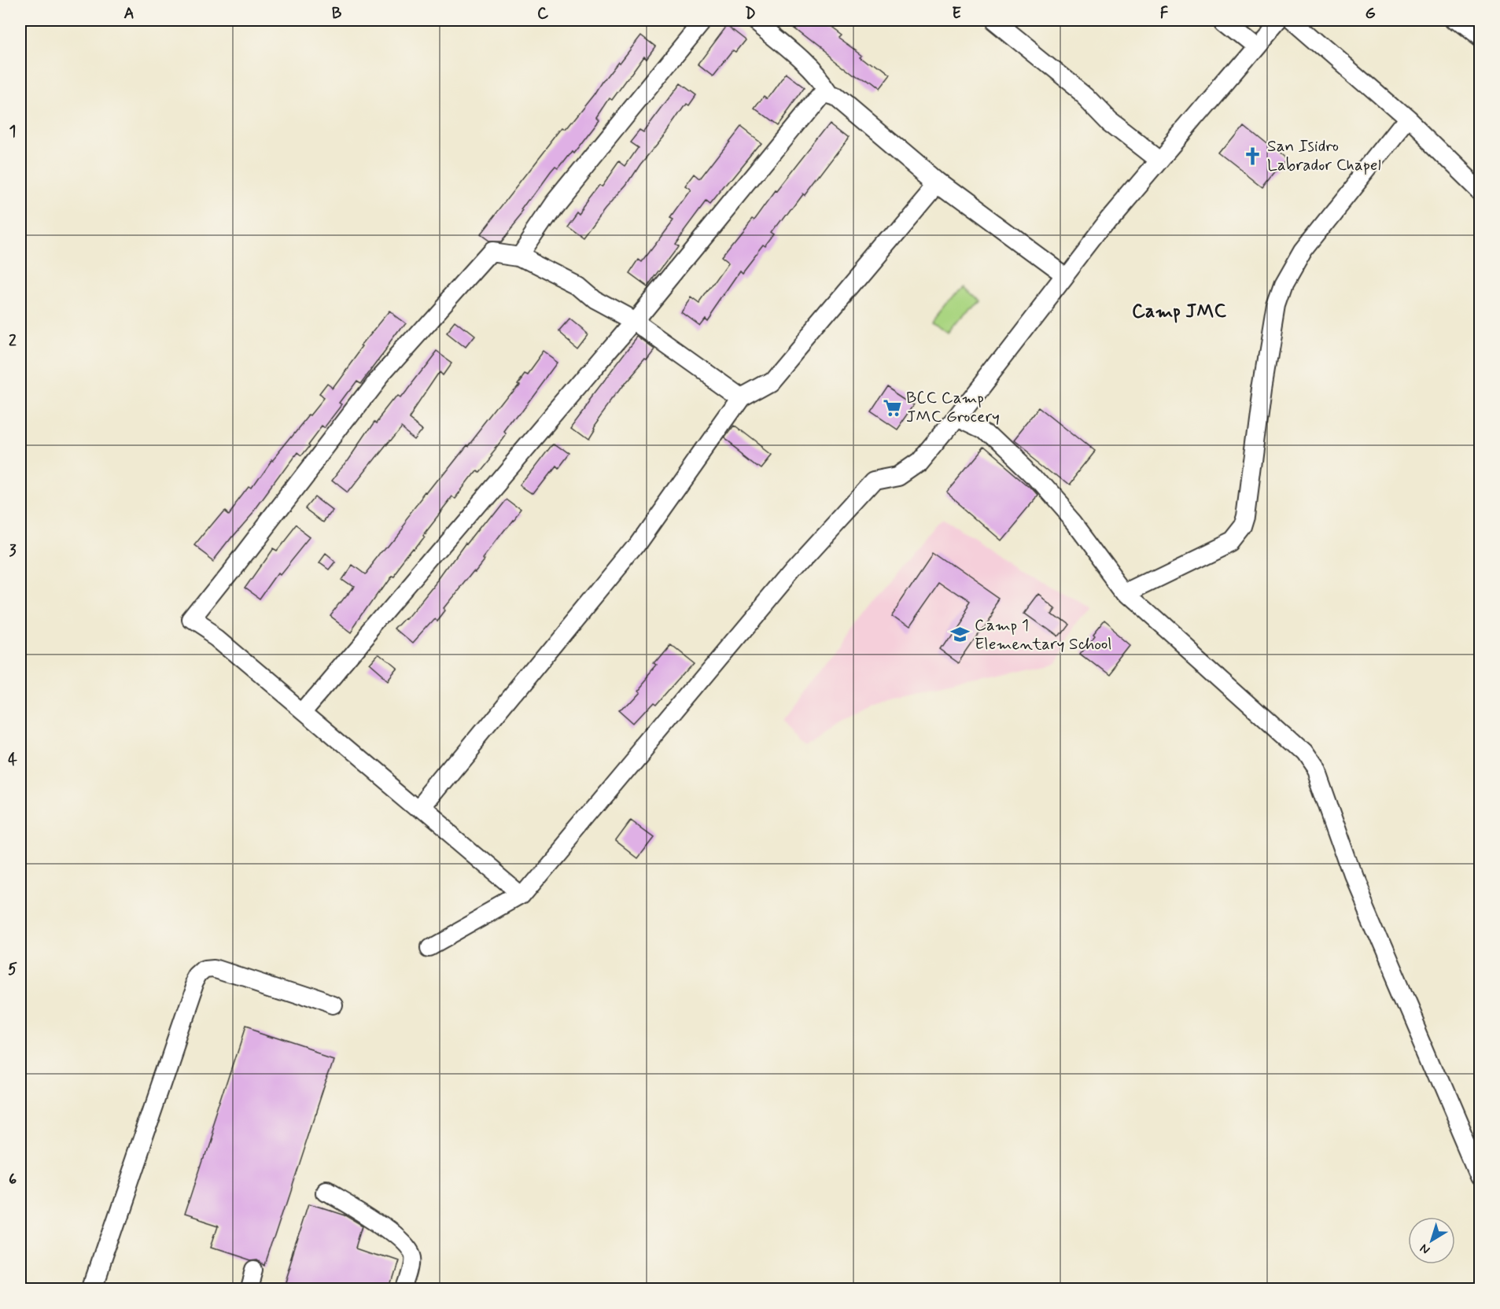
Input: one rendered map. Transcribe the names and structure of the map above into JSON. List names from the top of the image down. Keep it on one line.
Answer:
{"districts":["Camp JMC"],"places":{"church":["San Isidro Labrador Chapel"],"supermarket":["BCC Camp JMC Grocery"],"school or university":["Camp 1 Elementary School"]},"north":"bottom left","grid":{"columns":["A","B","C","D","E","F","G"],"rows":["1","2","3","4","5","6"]}}
